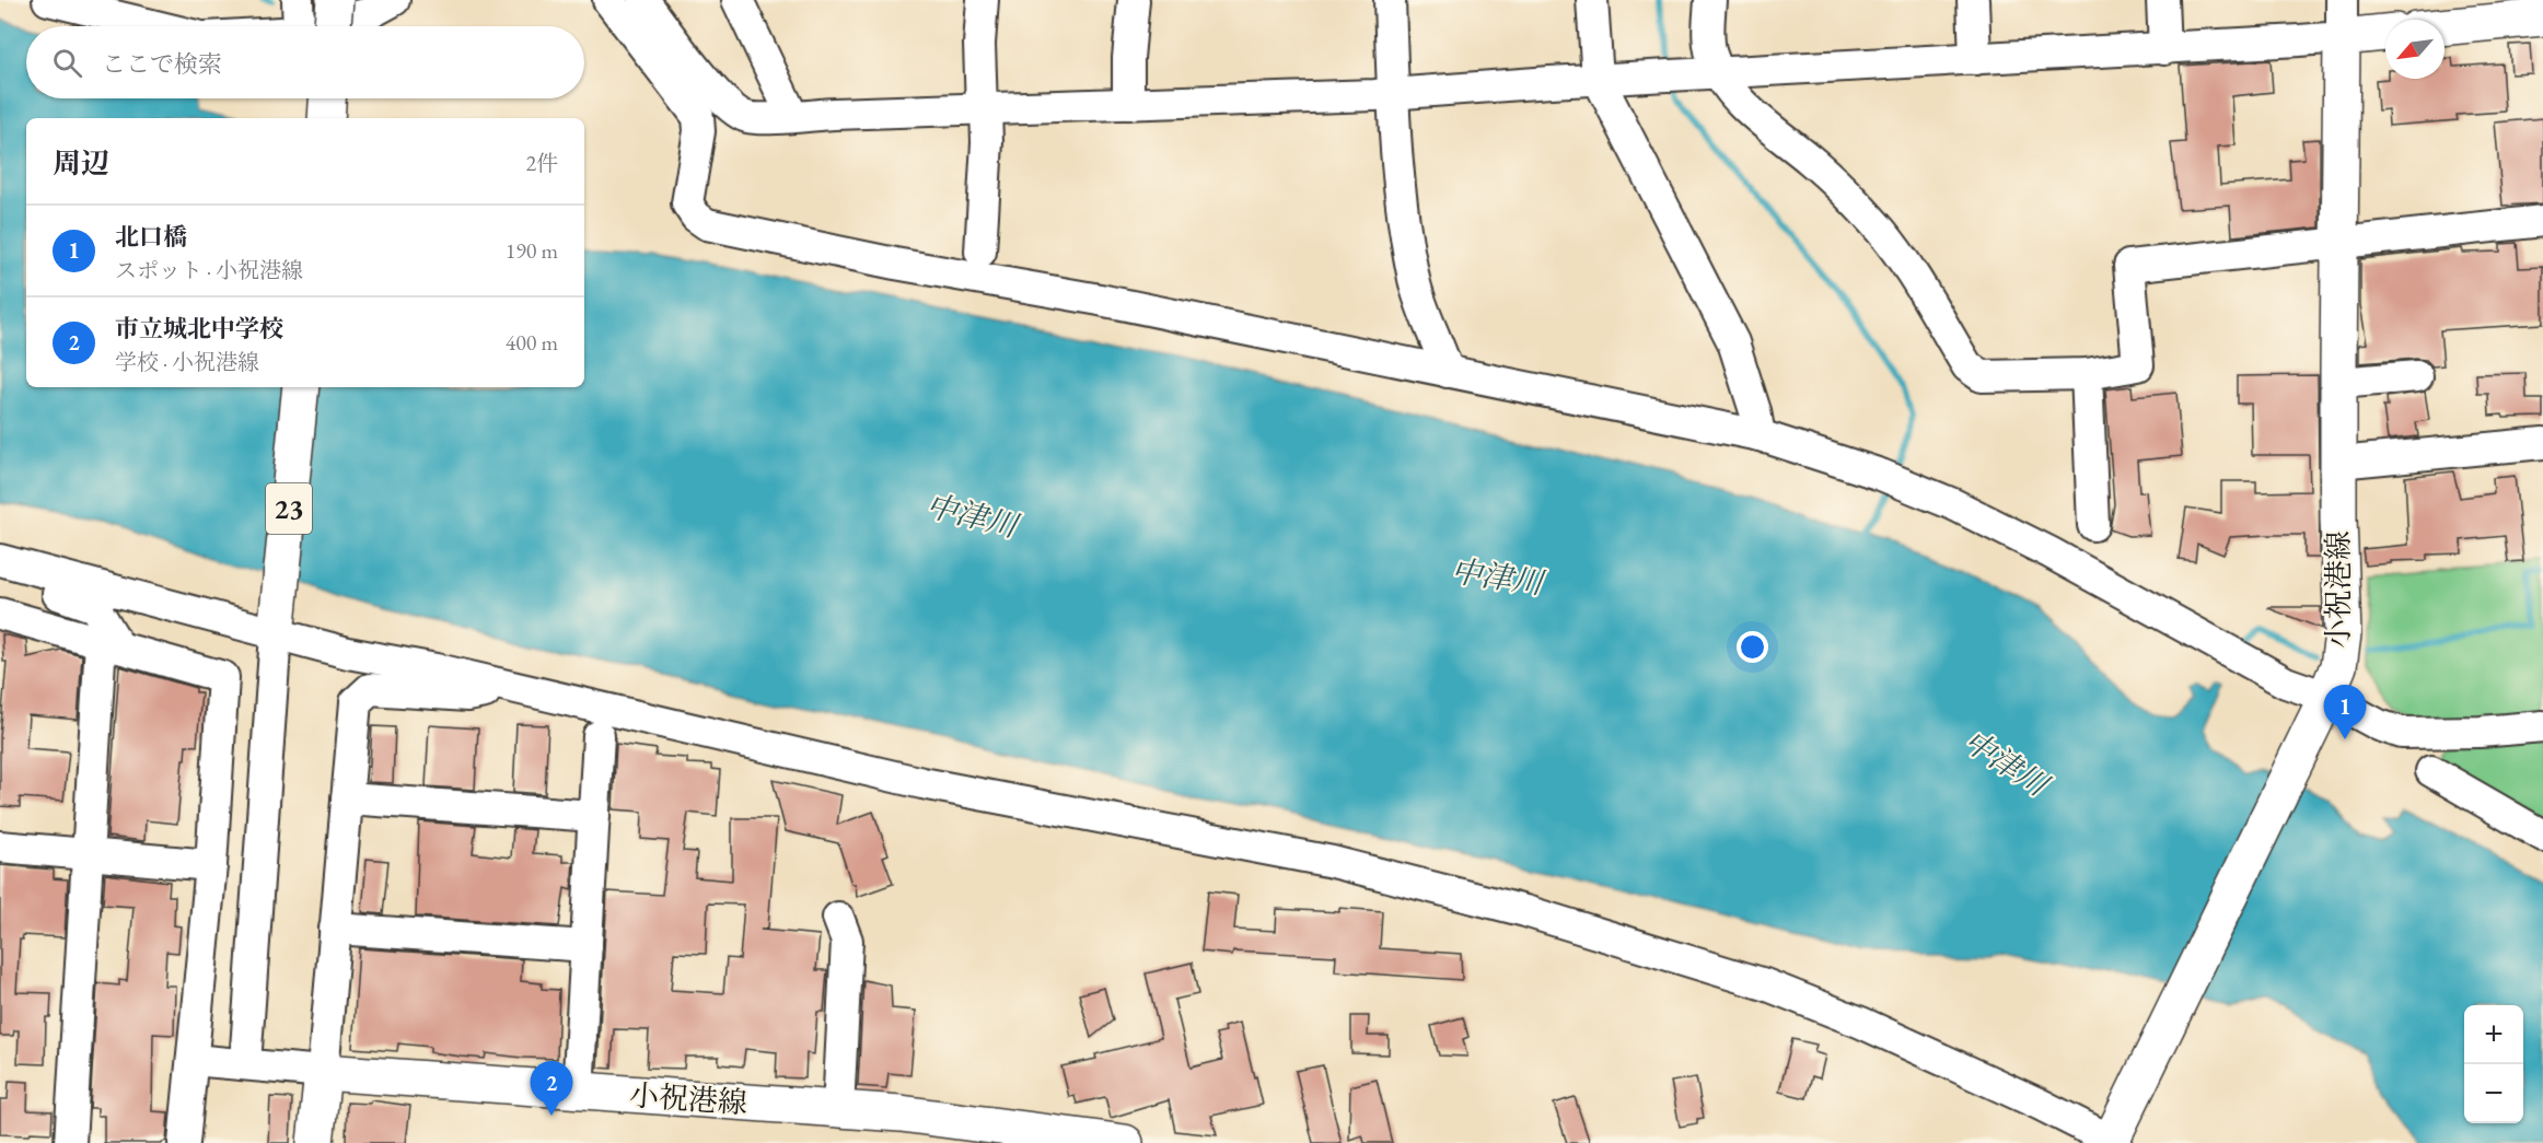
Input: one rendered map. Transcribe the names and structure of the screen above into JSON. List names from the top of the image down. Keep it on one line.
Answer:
{"streets":{"main road":["23","小祝港線"]},"water":["中津川"],"north":"bottom left","page":{"search":"ここで検索","heading":["周辺","2件"],"list":[{"mark":"1","name":"北口橋","note":"スポット · 小祝港線","value":"190 m"},{"mark":"2","name":"市立城北中学校","note":"学校 · 小祝港線","value":"400 m"}],"pins":["1","2"],"map_buttons":["+","−"]}}
